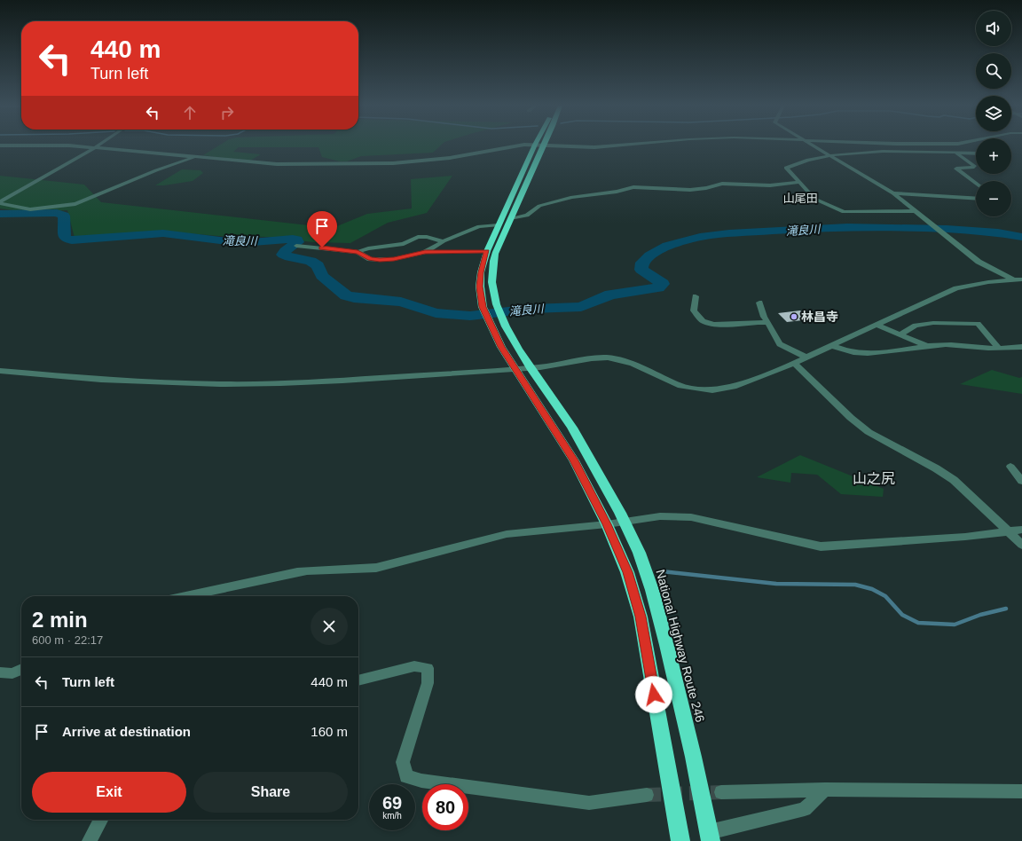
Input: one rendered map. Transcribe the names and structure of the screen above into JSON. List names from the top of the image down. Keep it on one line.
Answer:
{"streets":{"highway":["National Highway Route 246"]},"districts":["山尾田","山之尻"],"water":["滝良川"],"places":["林昌寺"],"page":{"map_buttons":["+","−"],"turn":["440 m","Turn left"],"heading":["2 min","600 m · 22:17"],"list":[{"name":"Turn left","value":"440 m"},{"name":"Arrive at destination","value":"160 m"}],"buttons":["Exit","Share"],"speed":"69 km/h","limit":"80"}}
